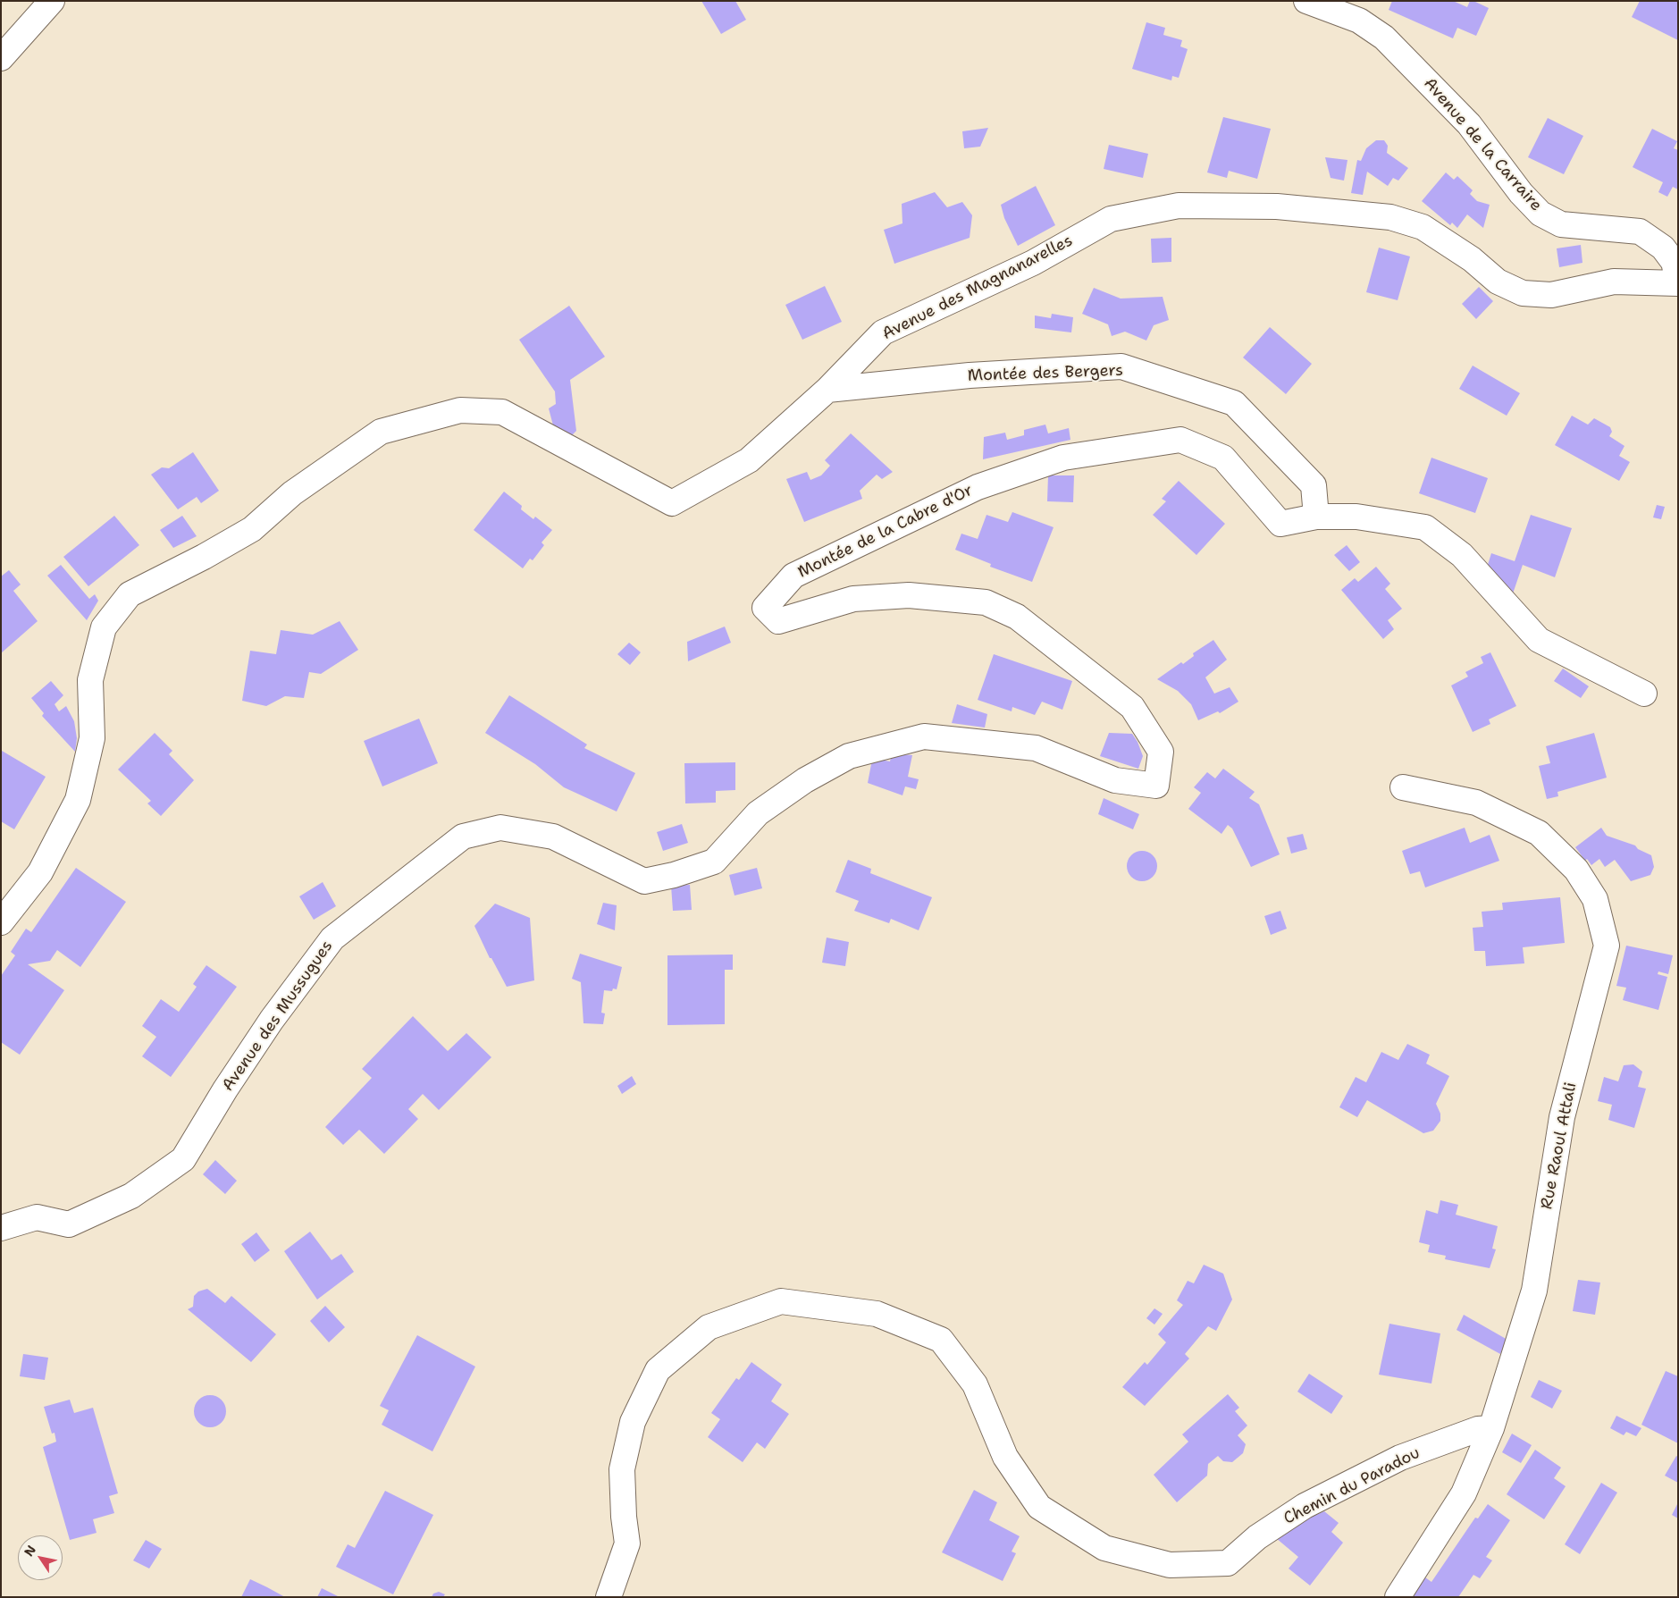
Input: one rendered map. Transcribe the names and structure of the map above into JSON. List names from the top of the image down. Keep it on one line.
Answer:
{"streets":{"street":["Avenue de la Carraire","Avenue des Magnanarelles","Montée des Bergers","Montée de la Cabre d'Or","Avenue des Mussugues","Rue Raoul Attali","Chemin du Paradou"]},"crossings":[["Avenue de la Carraire","Avenue des Magnanarelles"],["Avenue des Magnanarelles","Montée des Bergers"],["Montée des Bergers","Montée de la Cabre d'Or"],["Montée de la Cabre d'Or","Avenue des Mussugues"],["Rue Raoul Attali","Chemin du Paradou"]],"north":"top left"}
